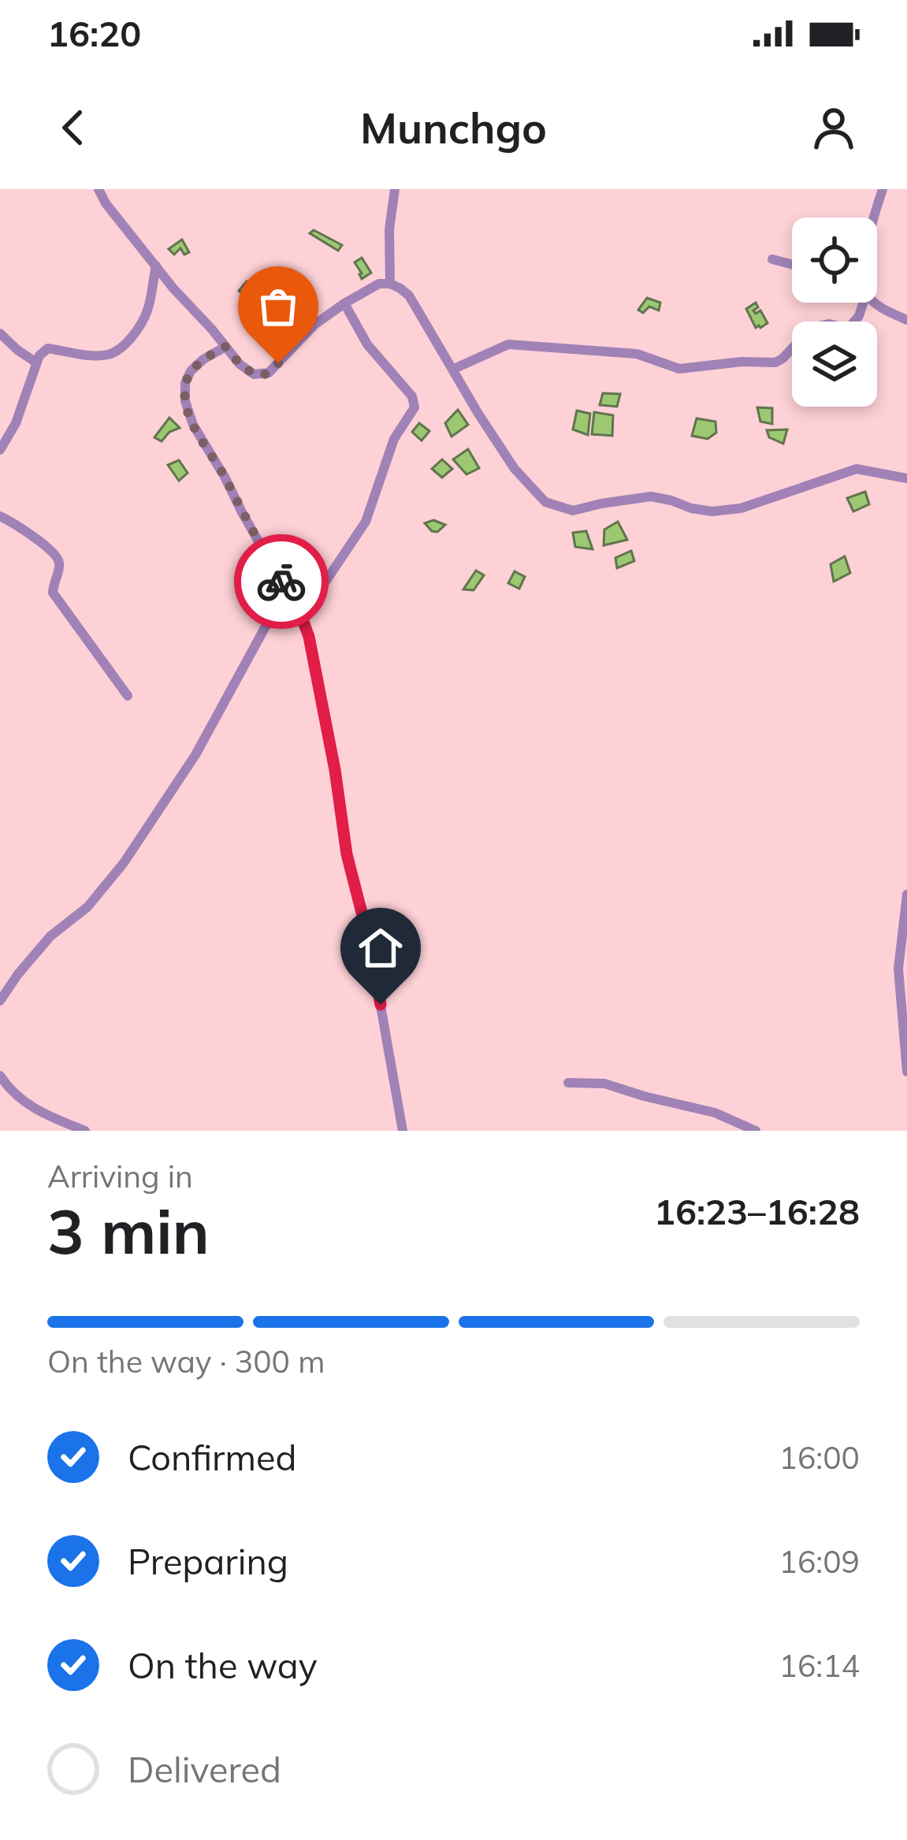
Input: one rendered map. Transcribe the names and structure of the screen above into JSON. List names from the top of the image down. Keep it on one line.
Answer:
{"page":{"status":"16:20","header":"Munchgo","heading":["3 min","Arriving in","16:23–16:28"],"bar":"On the way · 300 m","list":[["Confirmed","16:00"],["Preparing","16:09"],["On the way","16:14"],"Delivered"]}}
